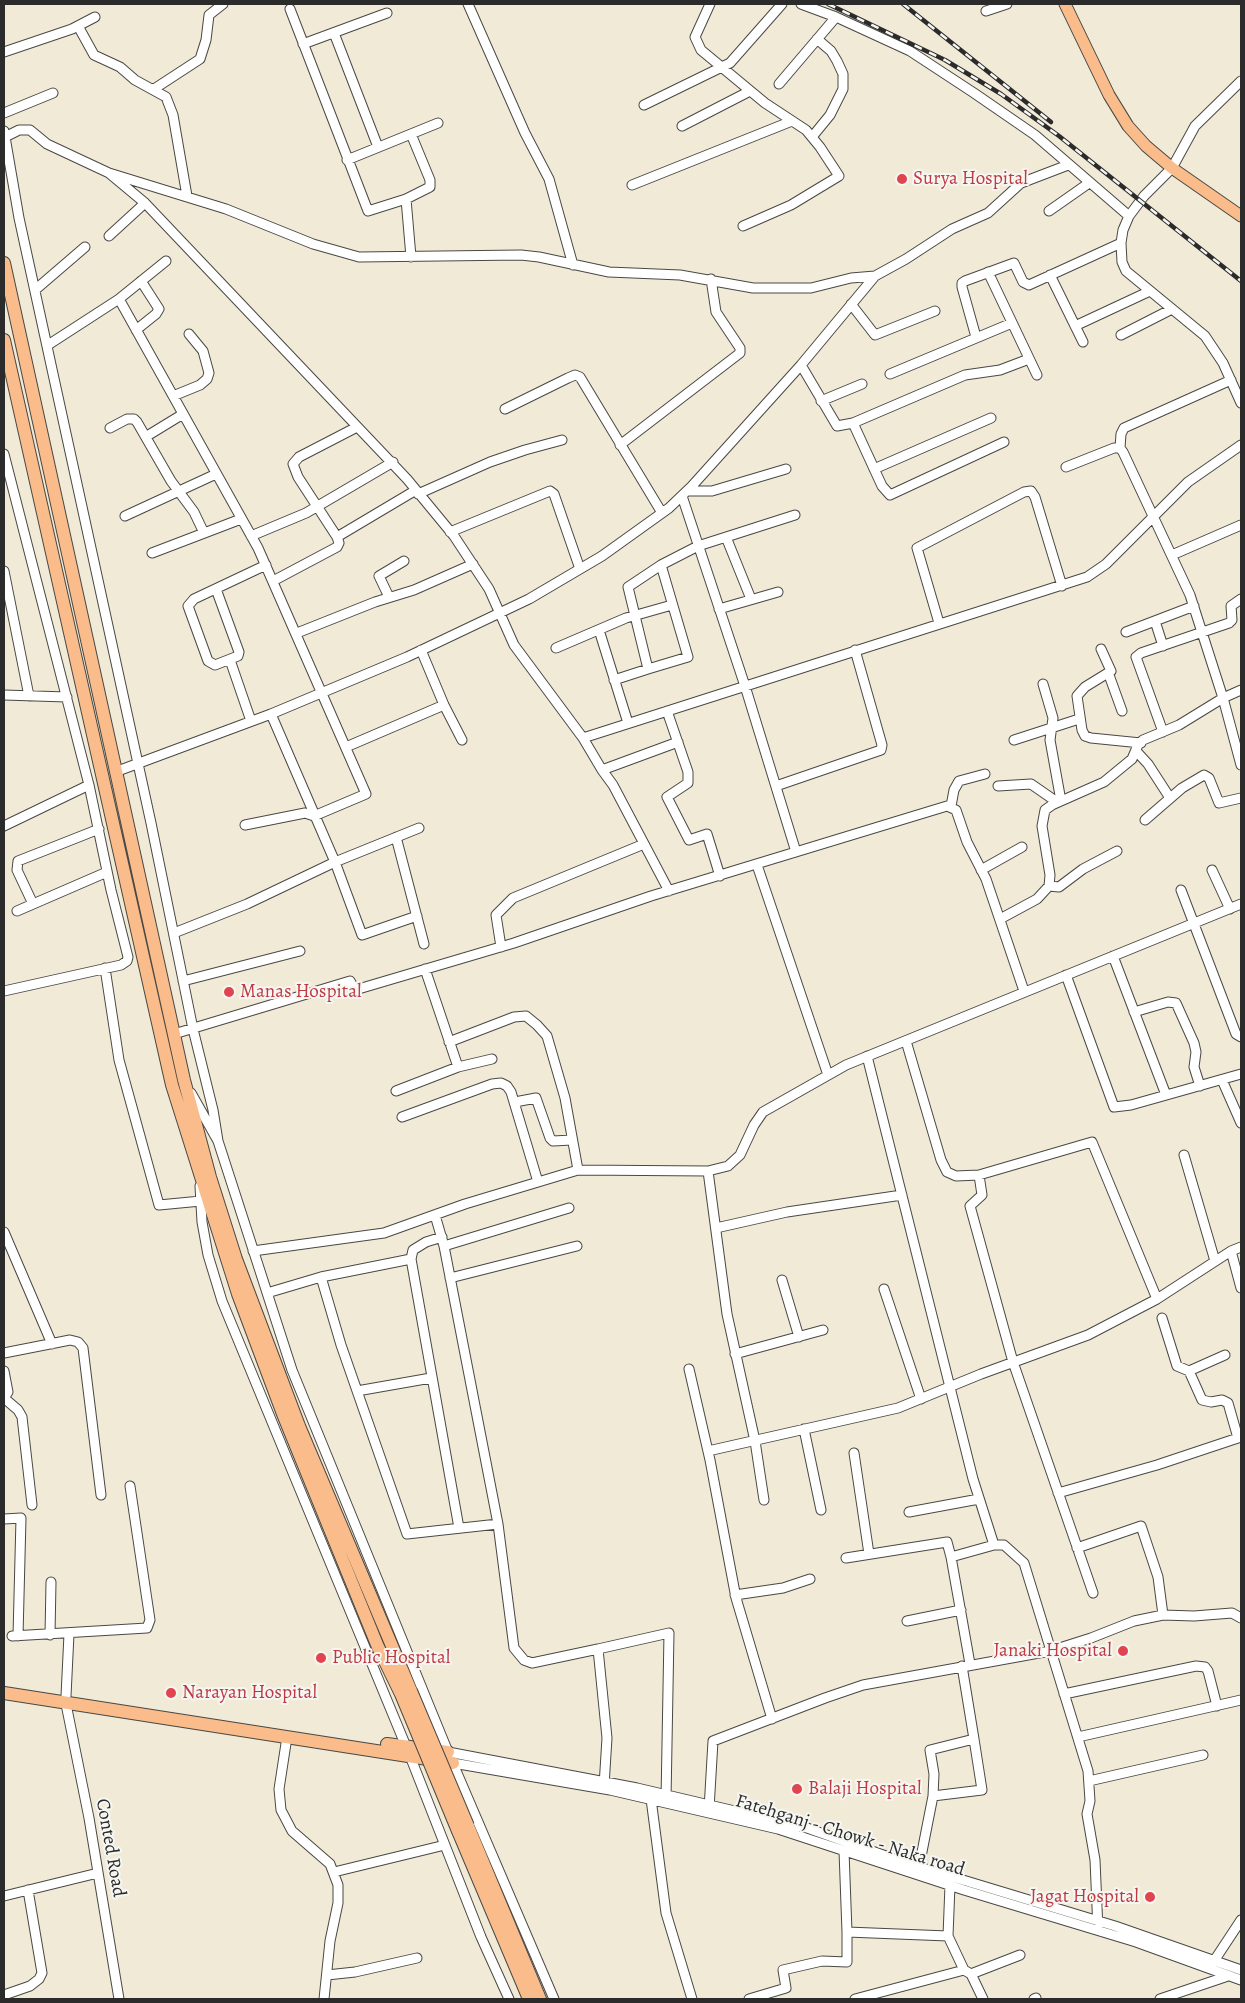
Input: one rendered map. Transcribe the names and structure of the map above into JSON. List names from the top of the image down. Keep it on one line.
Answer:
{"streets":{"street":["Fatehganj - Chowk - Naka road","Conted Road"]},"places":["Surya Hospital","Manas Hospital","Janaki Hospital","Public Hospital","Narayan Hospital","Balaji Hospital","Jagat Hospital"]}
